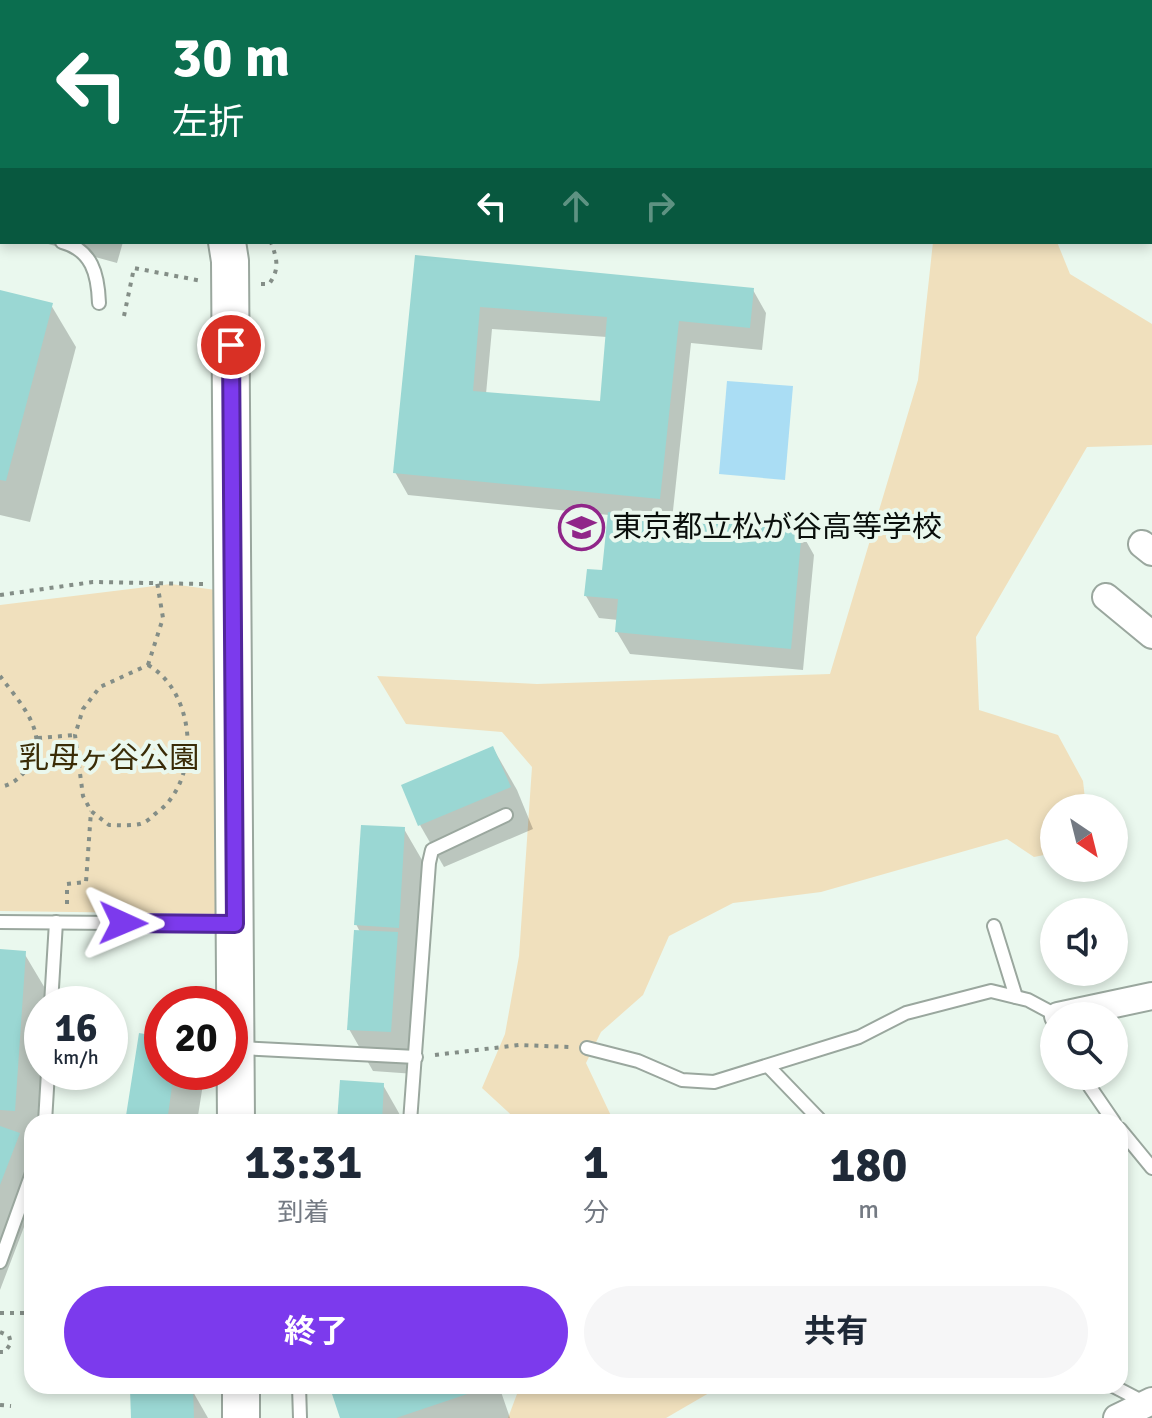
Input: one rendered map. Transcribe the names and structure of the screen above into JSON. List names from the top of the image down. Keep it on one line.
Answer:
{"parks":["乳母ヶ谷公園"],"places":{"school or university":["東京都立松が谷高等学校"]},"north":"bottom right","page":{"turn":["30 m","左折"],"speed":"16 km/h","limit":"20","eta":["13:31","到着","1","分","180","m"],"buttons":["終了","共有"]}}
